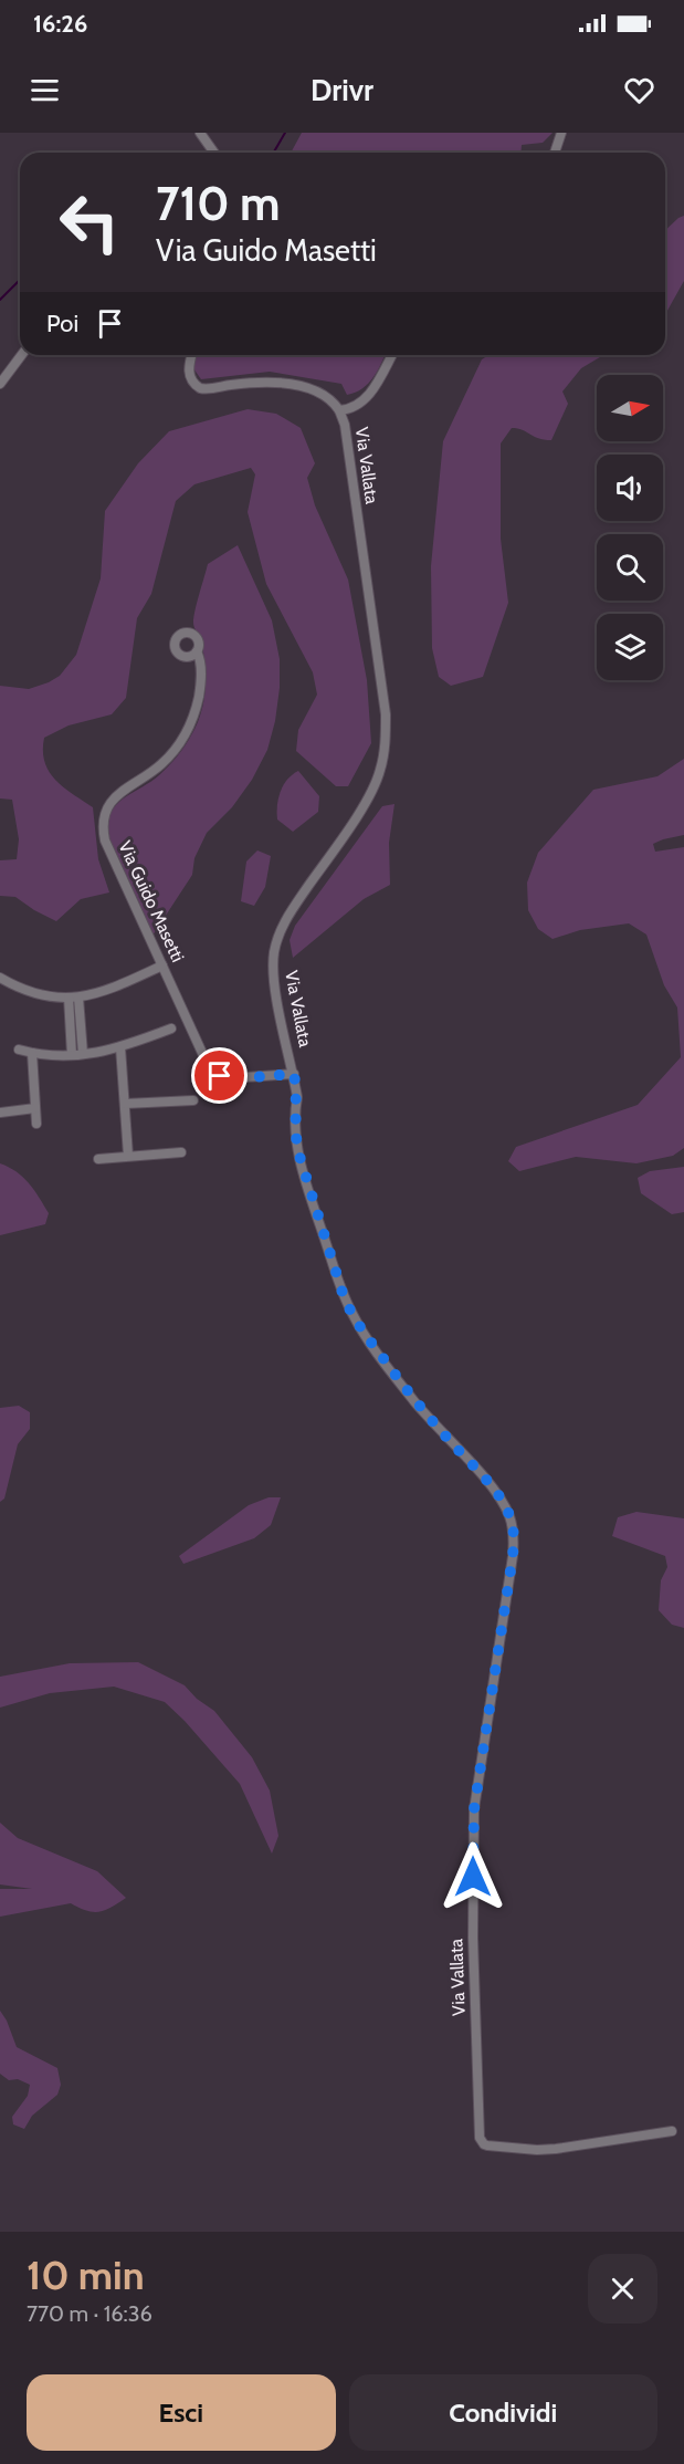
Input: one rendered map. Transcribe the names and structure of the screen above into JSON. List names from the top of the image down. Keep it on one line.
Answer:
{"streets":{"street":["Via Vallata","Via Guido Masetti"]},"crossings":[["Via Vallata","Via Guido Masetti"]],"north":"right","page":{"status":"16:26","header":"Drivr","turn":["710 m","Via Guido Masetti"],"then":"Poi","heading":["10 min","770 m · 16:36"],"buttons":["Esci","Condividi"]}}
